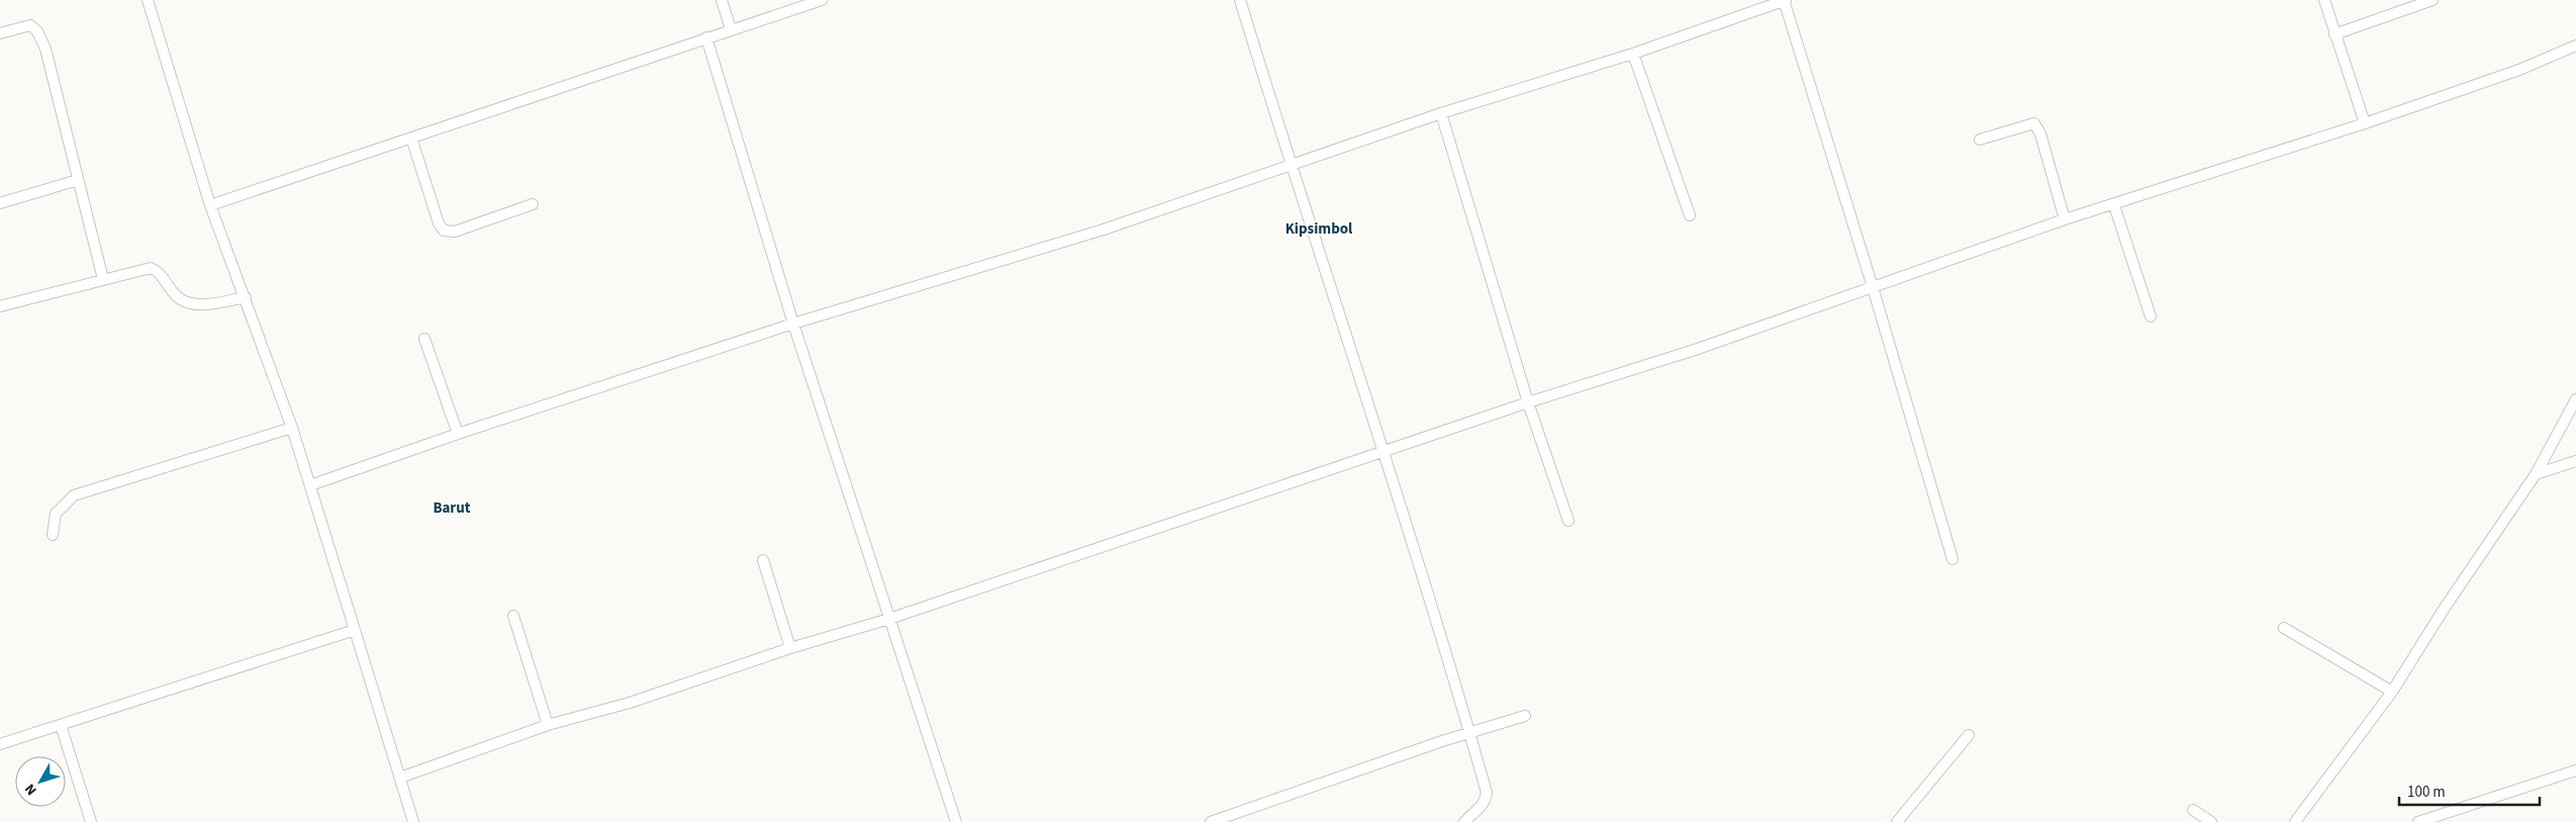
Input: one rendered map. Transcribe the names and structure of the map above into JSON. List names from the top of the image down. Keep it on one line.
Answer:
{"districts":["Kipsimbol","Barut"],"scale_bar":"100 m","north":"bottom left"}
